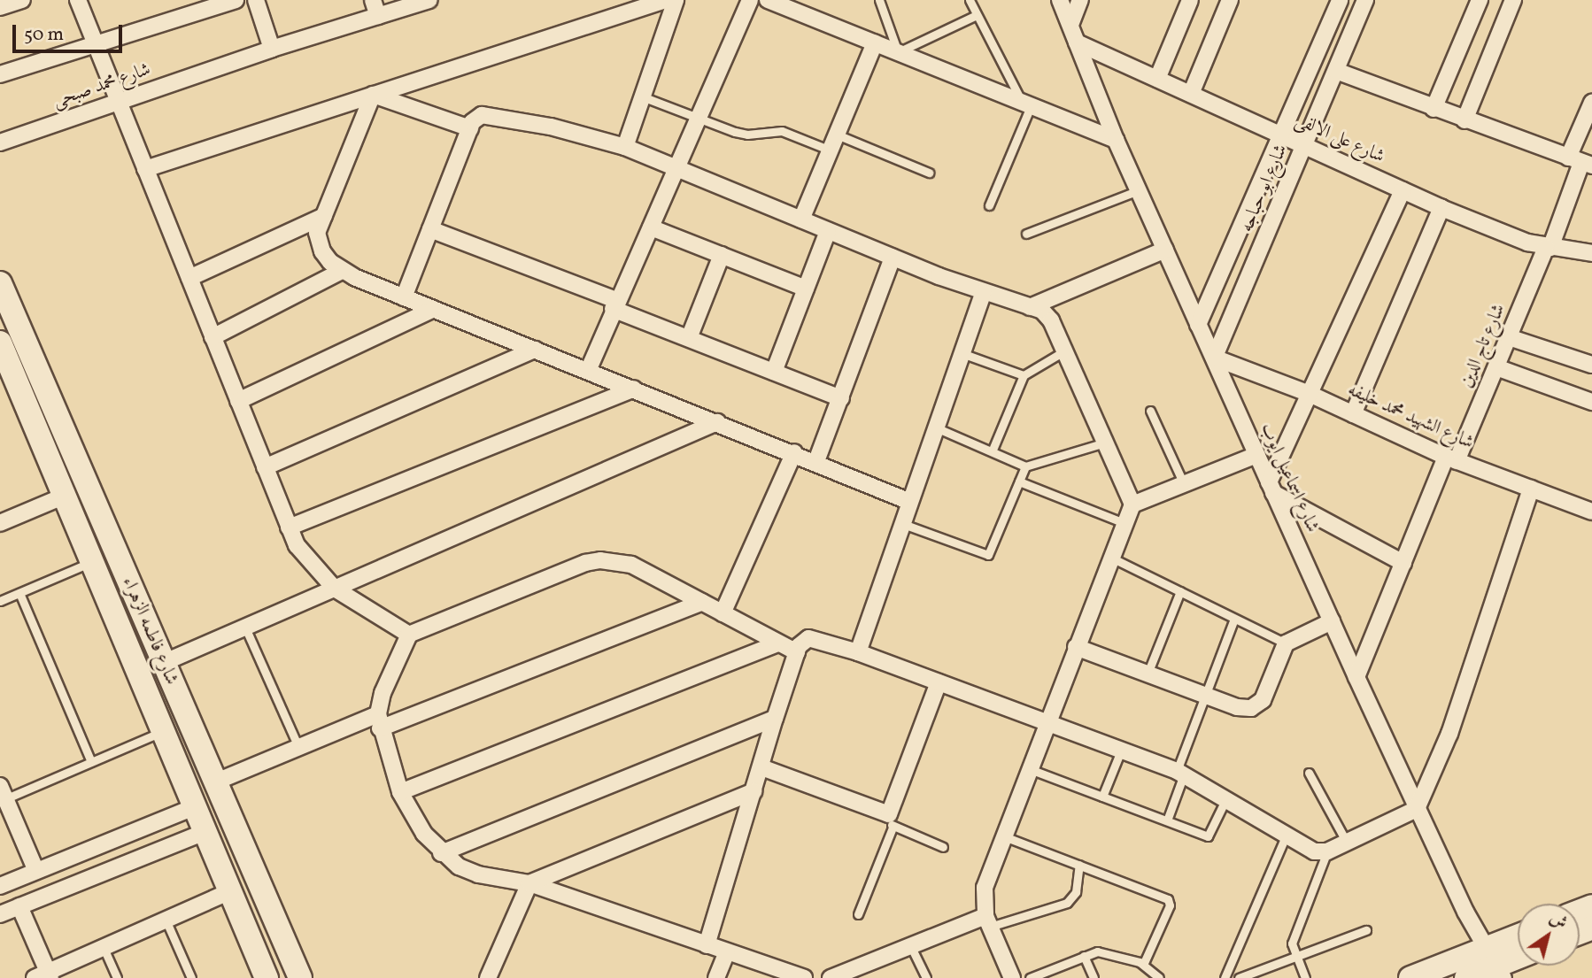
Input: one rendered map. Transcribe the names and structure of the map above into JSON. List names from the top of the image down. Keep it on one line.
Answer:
{"streets":{"street":["شارع محمد صبحى","شارع على الالفى","شارع ابو حباجه","شارع تاج الدين","شارع الشهيد محمد خليفه","شارع اسماعيل ايوب","شارع فاطمه الزهراء"]},"crossings":[["شارع على الالفى","شارع ابو حباجه"],["شارع على الالفى","شارع تاج الدين"],["شارع على الالفى","شارع اسماعيل ايوب"],["شارع ابو حباجه","شارع الشهيد محمد خليفه"],["شارع ابو حباجه","شارع اسماعيل ايوب"],["شارع تاج الدين","شارع الشهيد محمد خليفه"],["شارع تاج الدين","شارع اسماعيل ايوب"],["شارع الشهيد محمد خليفه","شارع اسماعيل ايوب"]],"scale_bar":"50 m","north":"top right"}
